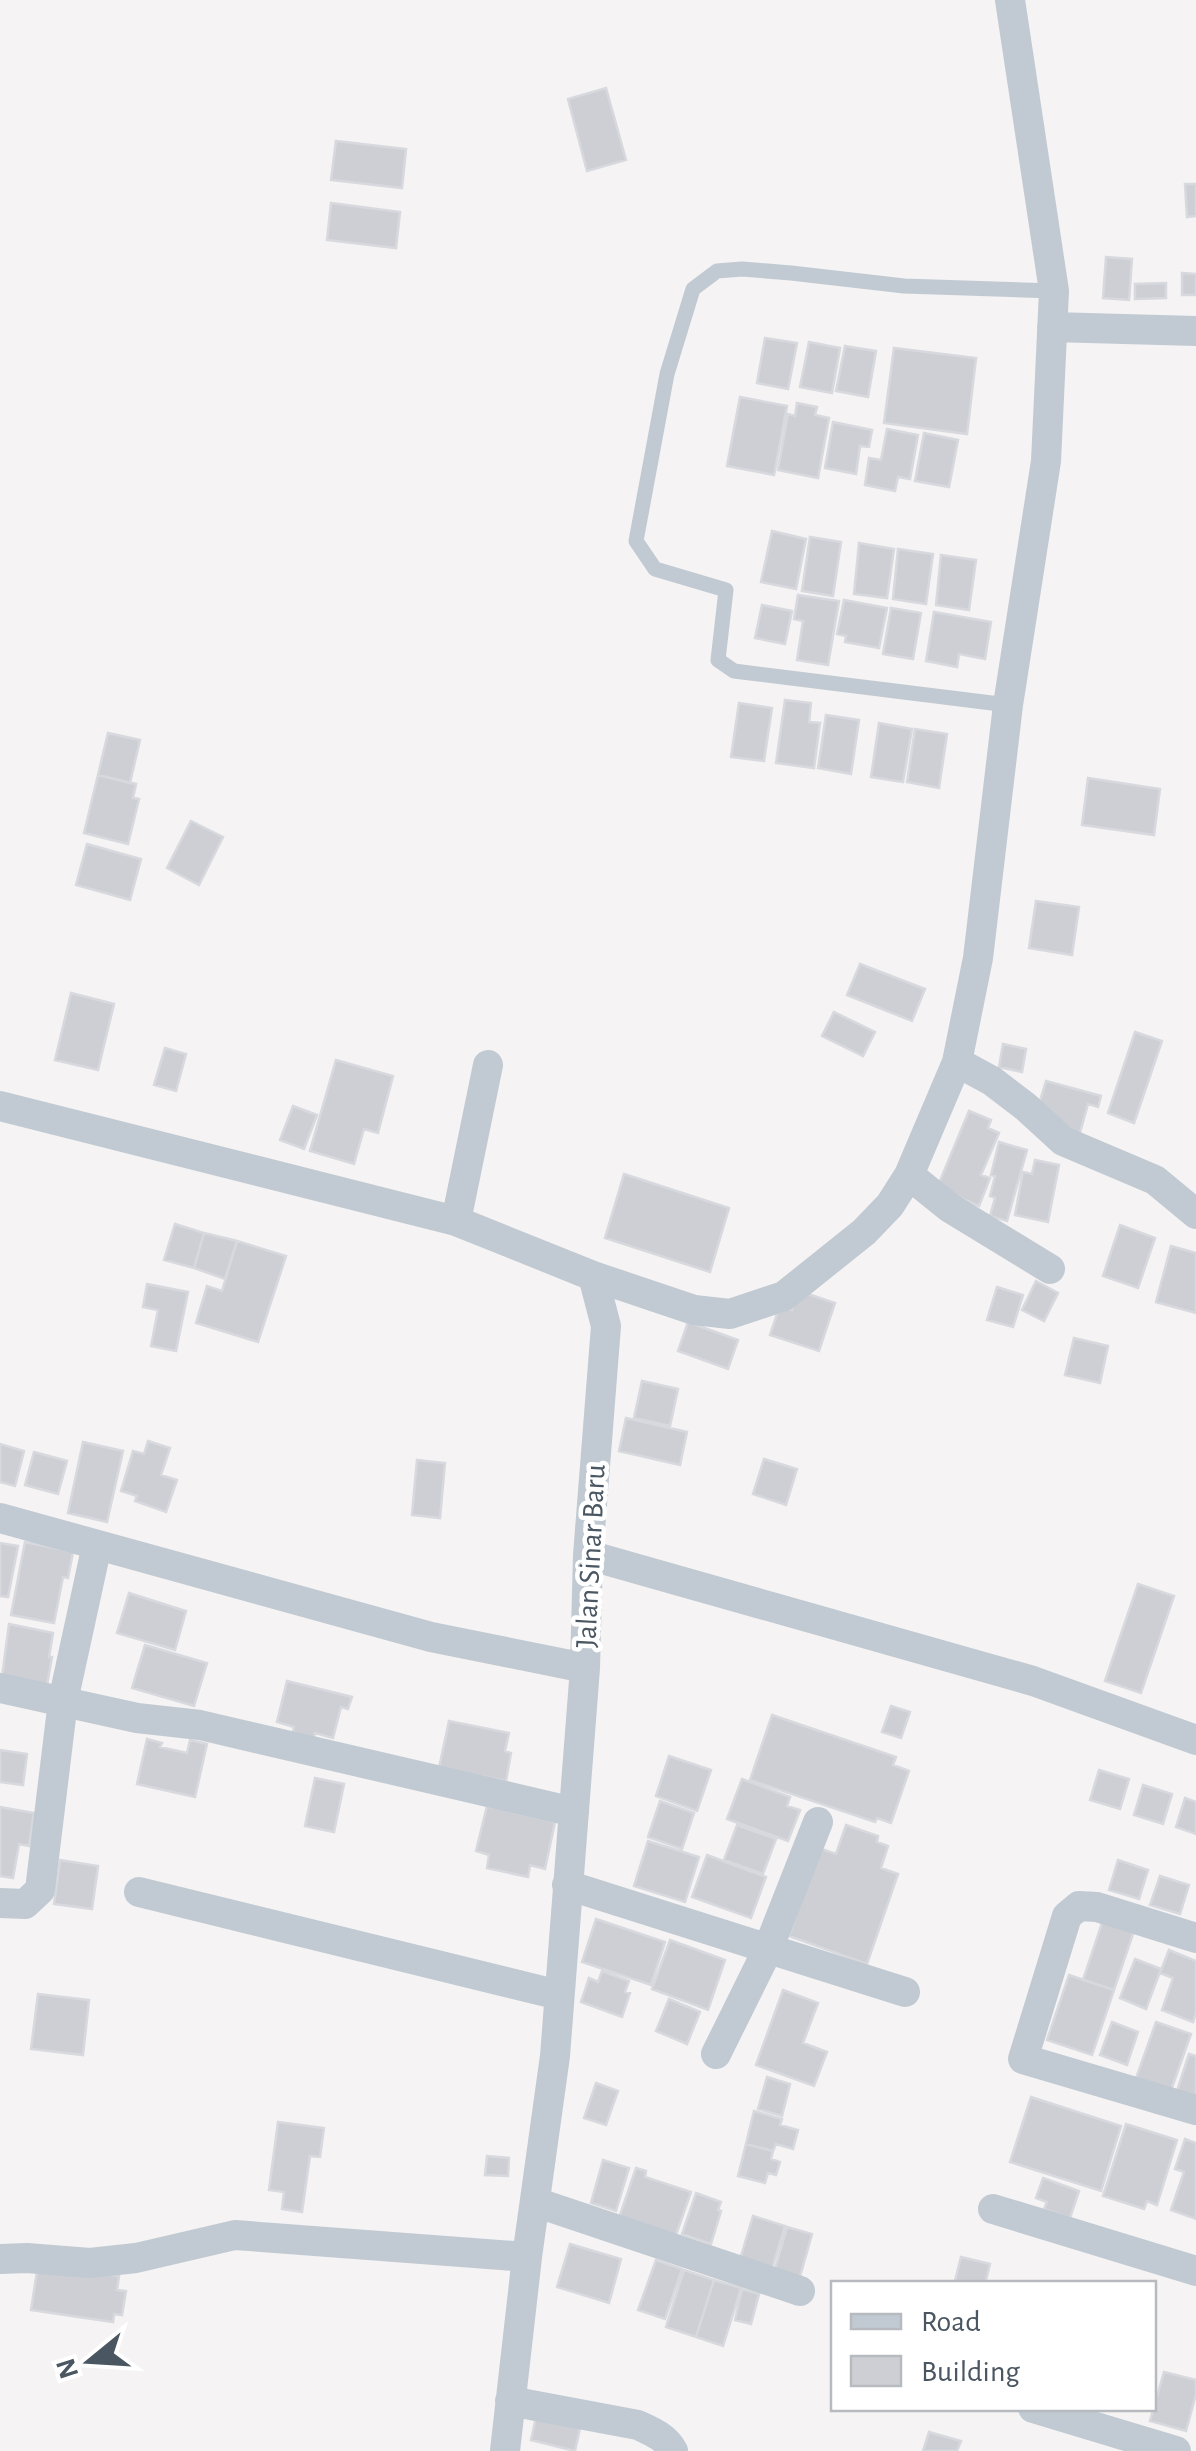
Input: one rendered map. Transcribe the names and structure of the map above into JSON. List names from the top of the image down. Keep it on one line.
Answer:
{"streets":{"street":["Jalan Sinar Baru"]},"legend":["Road","Building"],"north":"left"}
